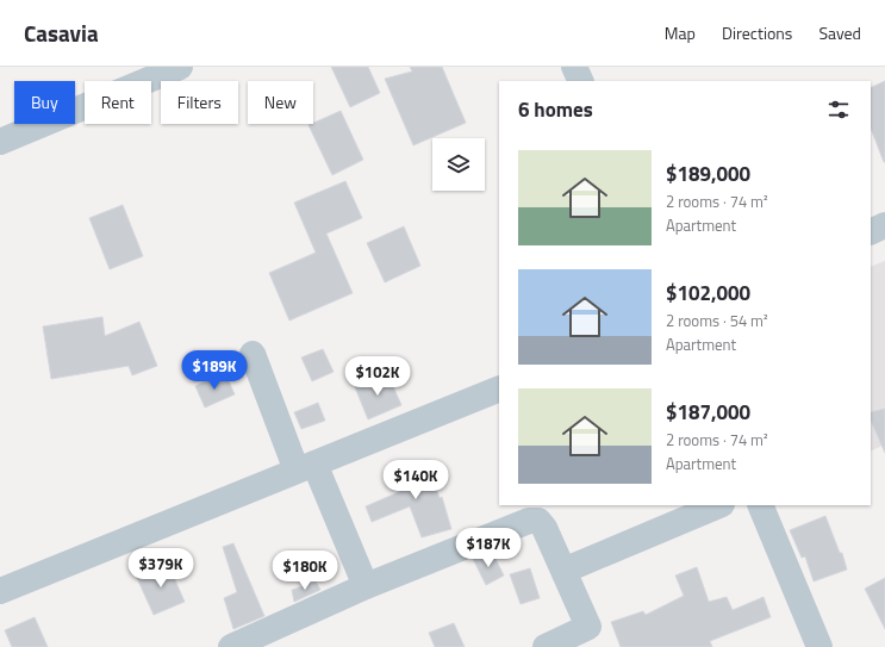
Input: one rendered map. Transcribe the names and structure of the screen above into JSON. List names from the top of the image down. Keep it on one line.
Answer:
{"page":{"header":"Casavia","nav":["Map","Directions","Saved"],"chip":["Buy","Rent","Filters","New"],"heading":"6 homes","list":[{"name":"$189,000","note":"2 rooms · 74 m² · Apartment"},{"name":"$102,000","note":"2 rooms · 54 m² · Apartment"},{"name":"$187,000","note":"2 rooms · 74 m² · Apartment"}],"price":["$189K","$102K","$140K","$187K","$379K","$180K"]}}
